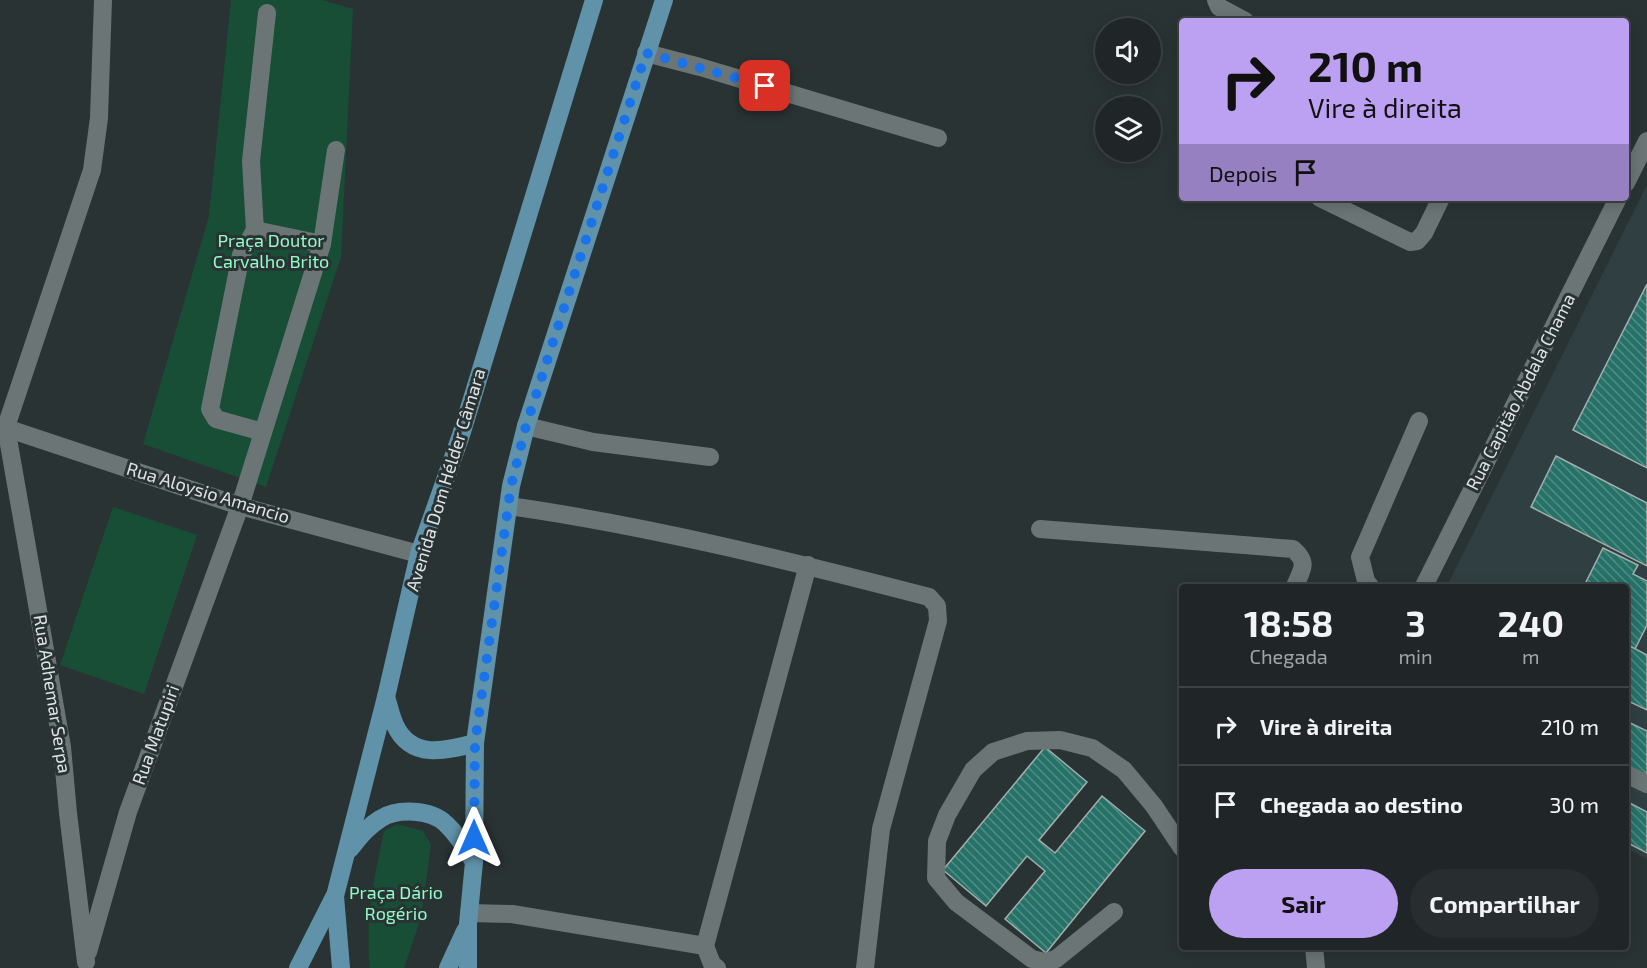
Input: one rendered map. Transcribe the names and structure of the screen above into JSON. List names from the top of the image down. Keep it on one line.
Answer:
{"streets":{"main road":["Avenida Dom Hélder Câmara"],"street":["Rua Capitão Abdala Chama","Rua Aloysio Amancio","Rua Adhemar Serpa","Rua Matupiri"]},"crossings":[["Avenida Dom Hélder Câmara","Rua Aloysio Amancio"],["Rua Aloysio Amancio","Rua Adhemar Serpa"],["Rua Aloysio Amancio","Rua Matupiri"],["Rua Adhemar Serpa","Rua Matupiri"]],"parks":["Praça Doutor Carvalho Brito","Praça Dário Rogério"],"page":{"turn":["210 m","Vire à direita"],"then":"Depois","eta":["18:58","Chegada","3","min","240","m"],"list":[{"name":"Vire à direita","value":"210 m"},{"name":"Chegada ao destino","value":"30 m"}],"buttons":["Sair","Compartilhar"]}}
